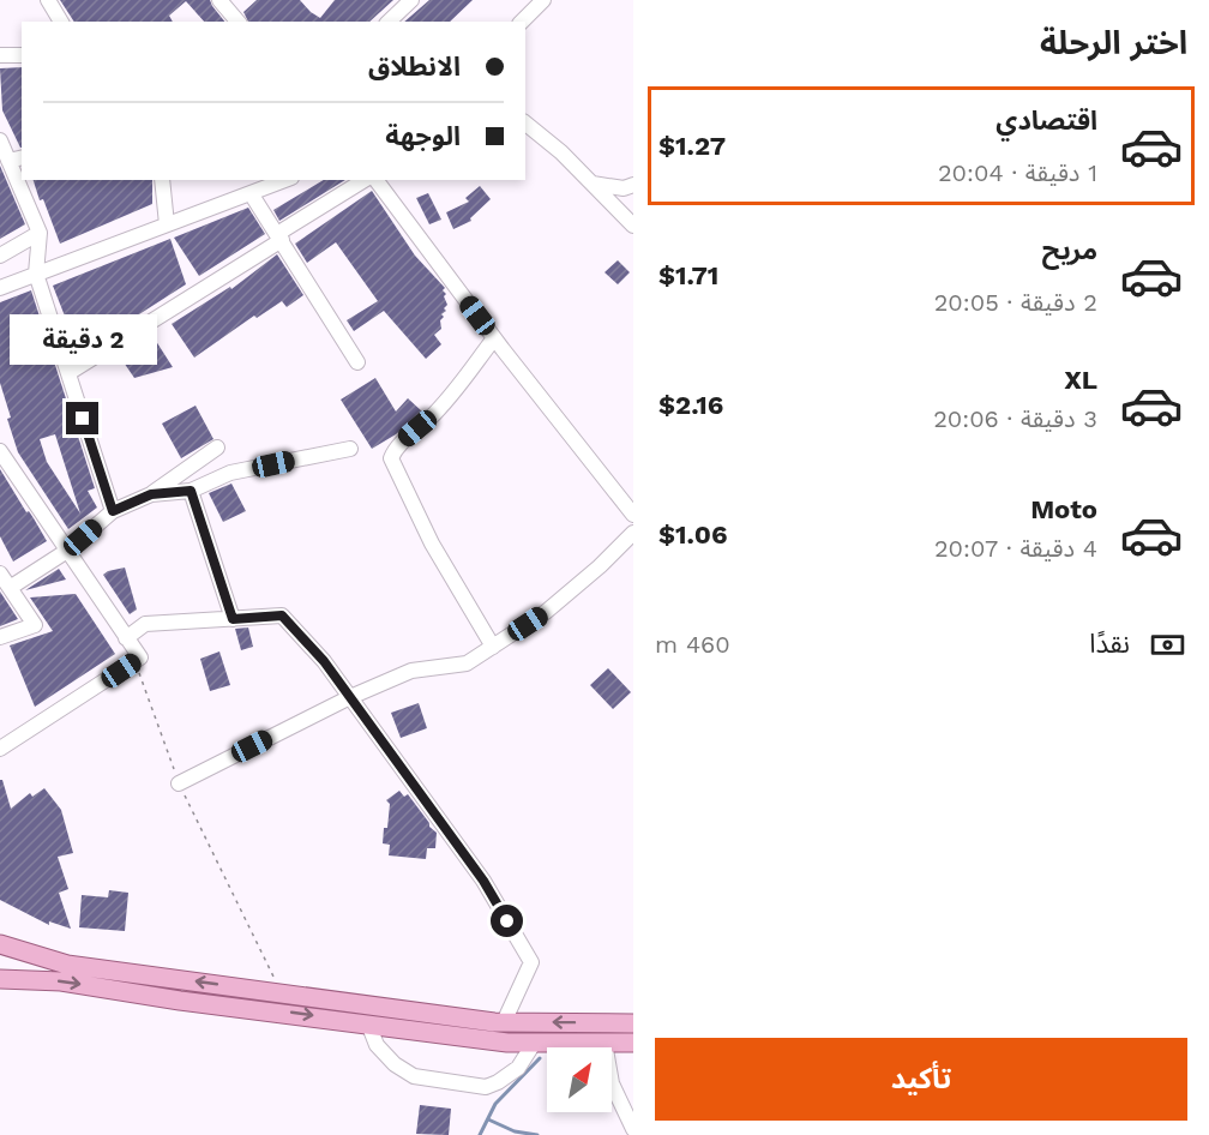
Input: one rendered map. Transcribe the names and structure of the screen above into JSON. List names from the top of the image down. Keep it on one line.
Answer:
{"north":"top right","page":{"heading":"اختر الرحلة","banner":["الانطلاق","الوجهة"],"list":[{"name":"اقتصادي","note":"1 دقيقة · 20:04","value":"$1.27"},{"name":"مريح","note":"2 دقيقة · 20:05","value":"$1.71"},{"name":"XL","note":"3 دقيقة · 20:06","value":"$2.16"},{"name":"Moto","note":"4 دقيقة · 20:07","value":"$1.06"}],"bubble":"2 دقيقة","pay":["نقدًا","460 m"],"buttons":"تأكيد"}}
